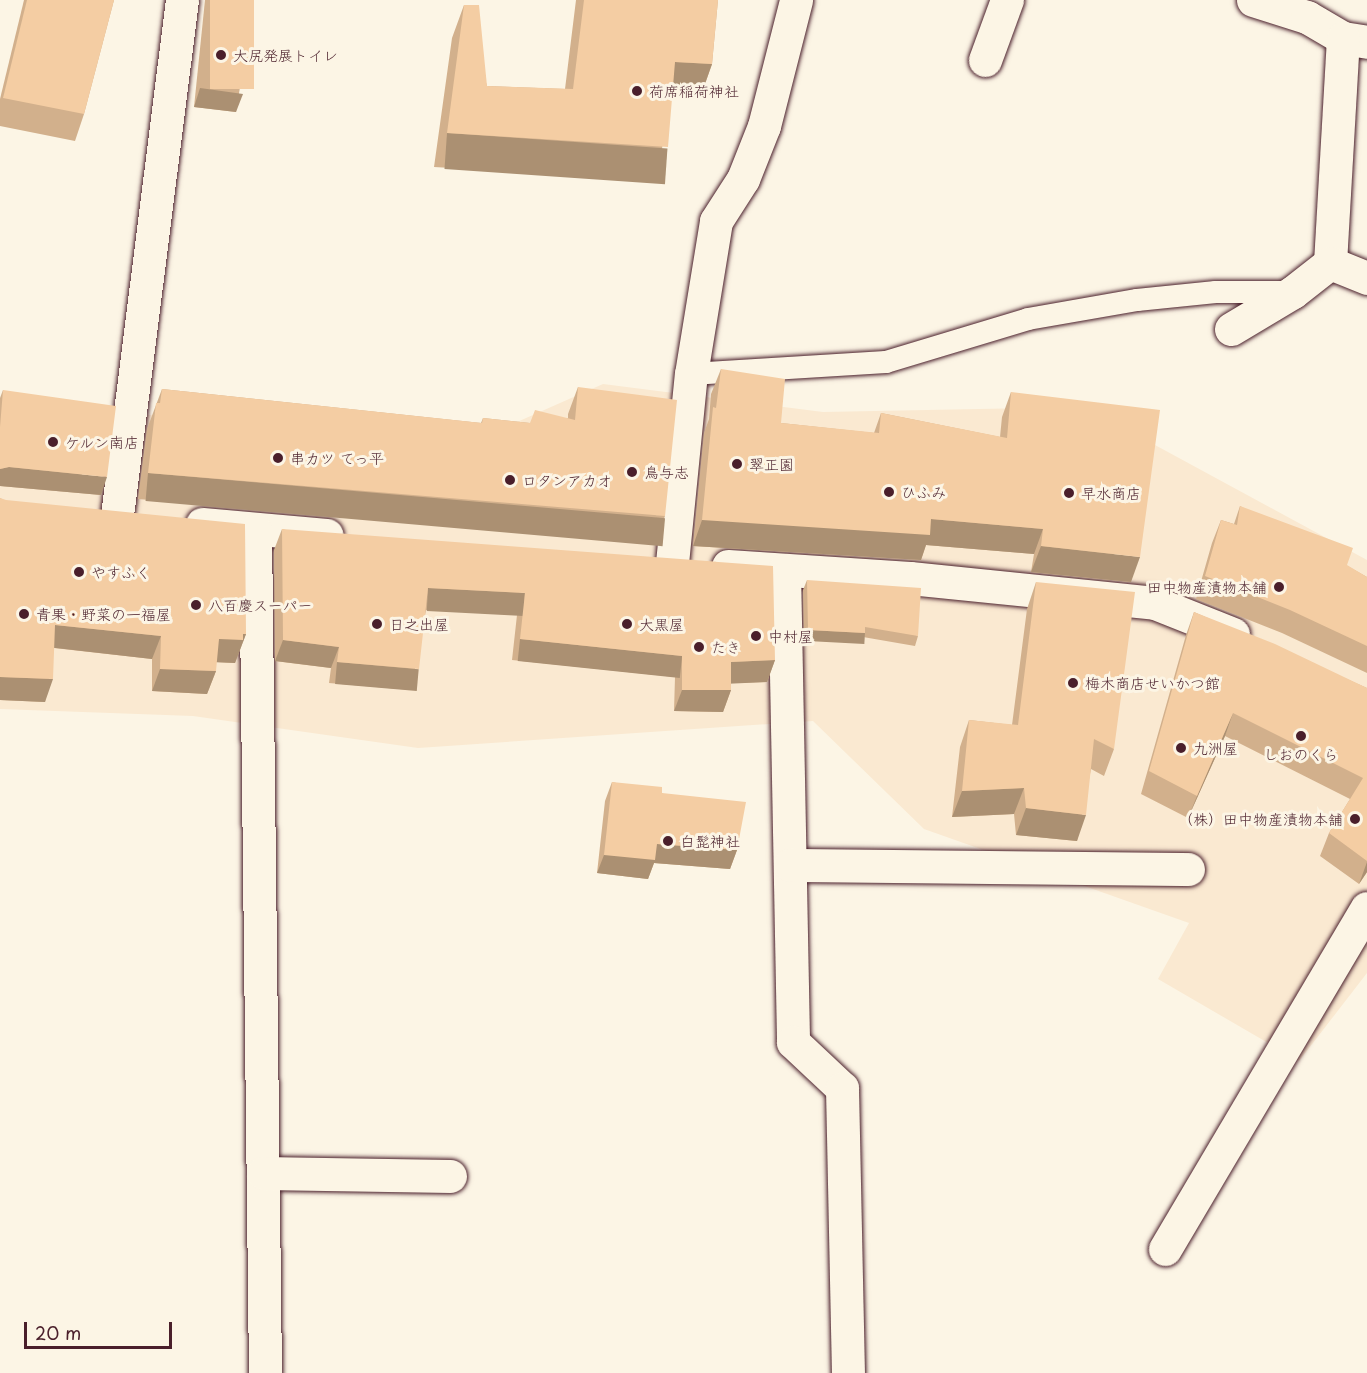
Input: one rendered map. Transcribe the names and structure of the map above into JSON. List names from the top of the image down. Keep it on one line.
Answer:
{"places":["大尻発展トイレ","荷席稲荷神社","ケルン南店","串カツ てっ平","翠正園","鳥与志","ロタンアカオ","ひふみ","早水商店","やすふく","田中物産漬物本舗","八百慶スーパー","青果・野菜の一福屋","日之出屋","大黒屋","中村屋","たき","梅木商店せいかつ館","しおのくら","九洲屋","（株）田中物産漬物本舗","白髭神社"],"scale_bar":"20 m"}
